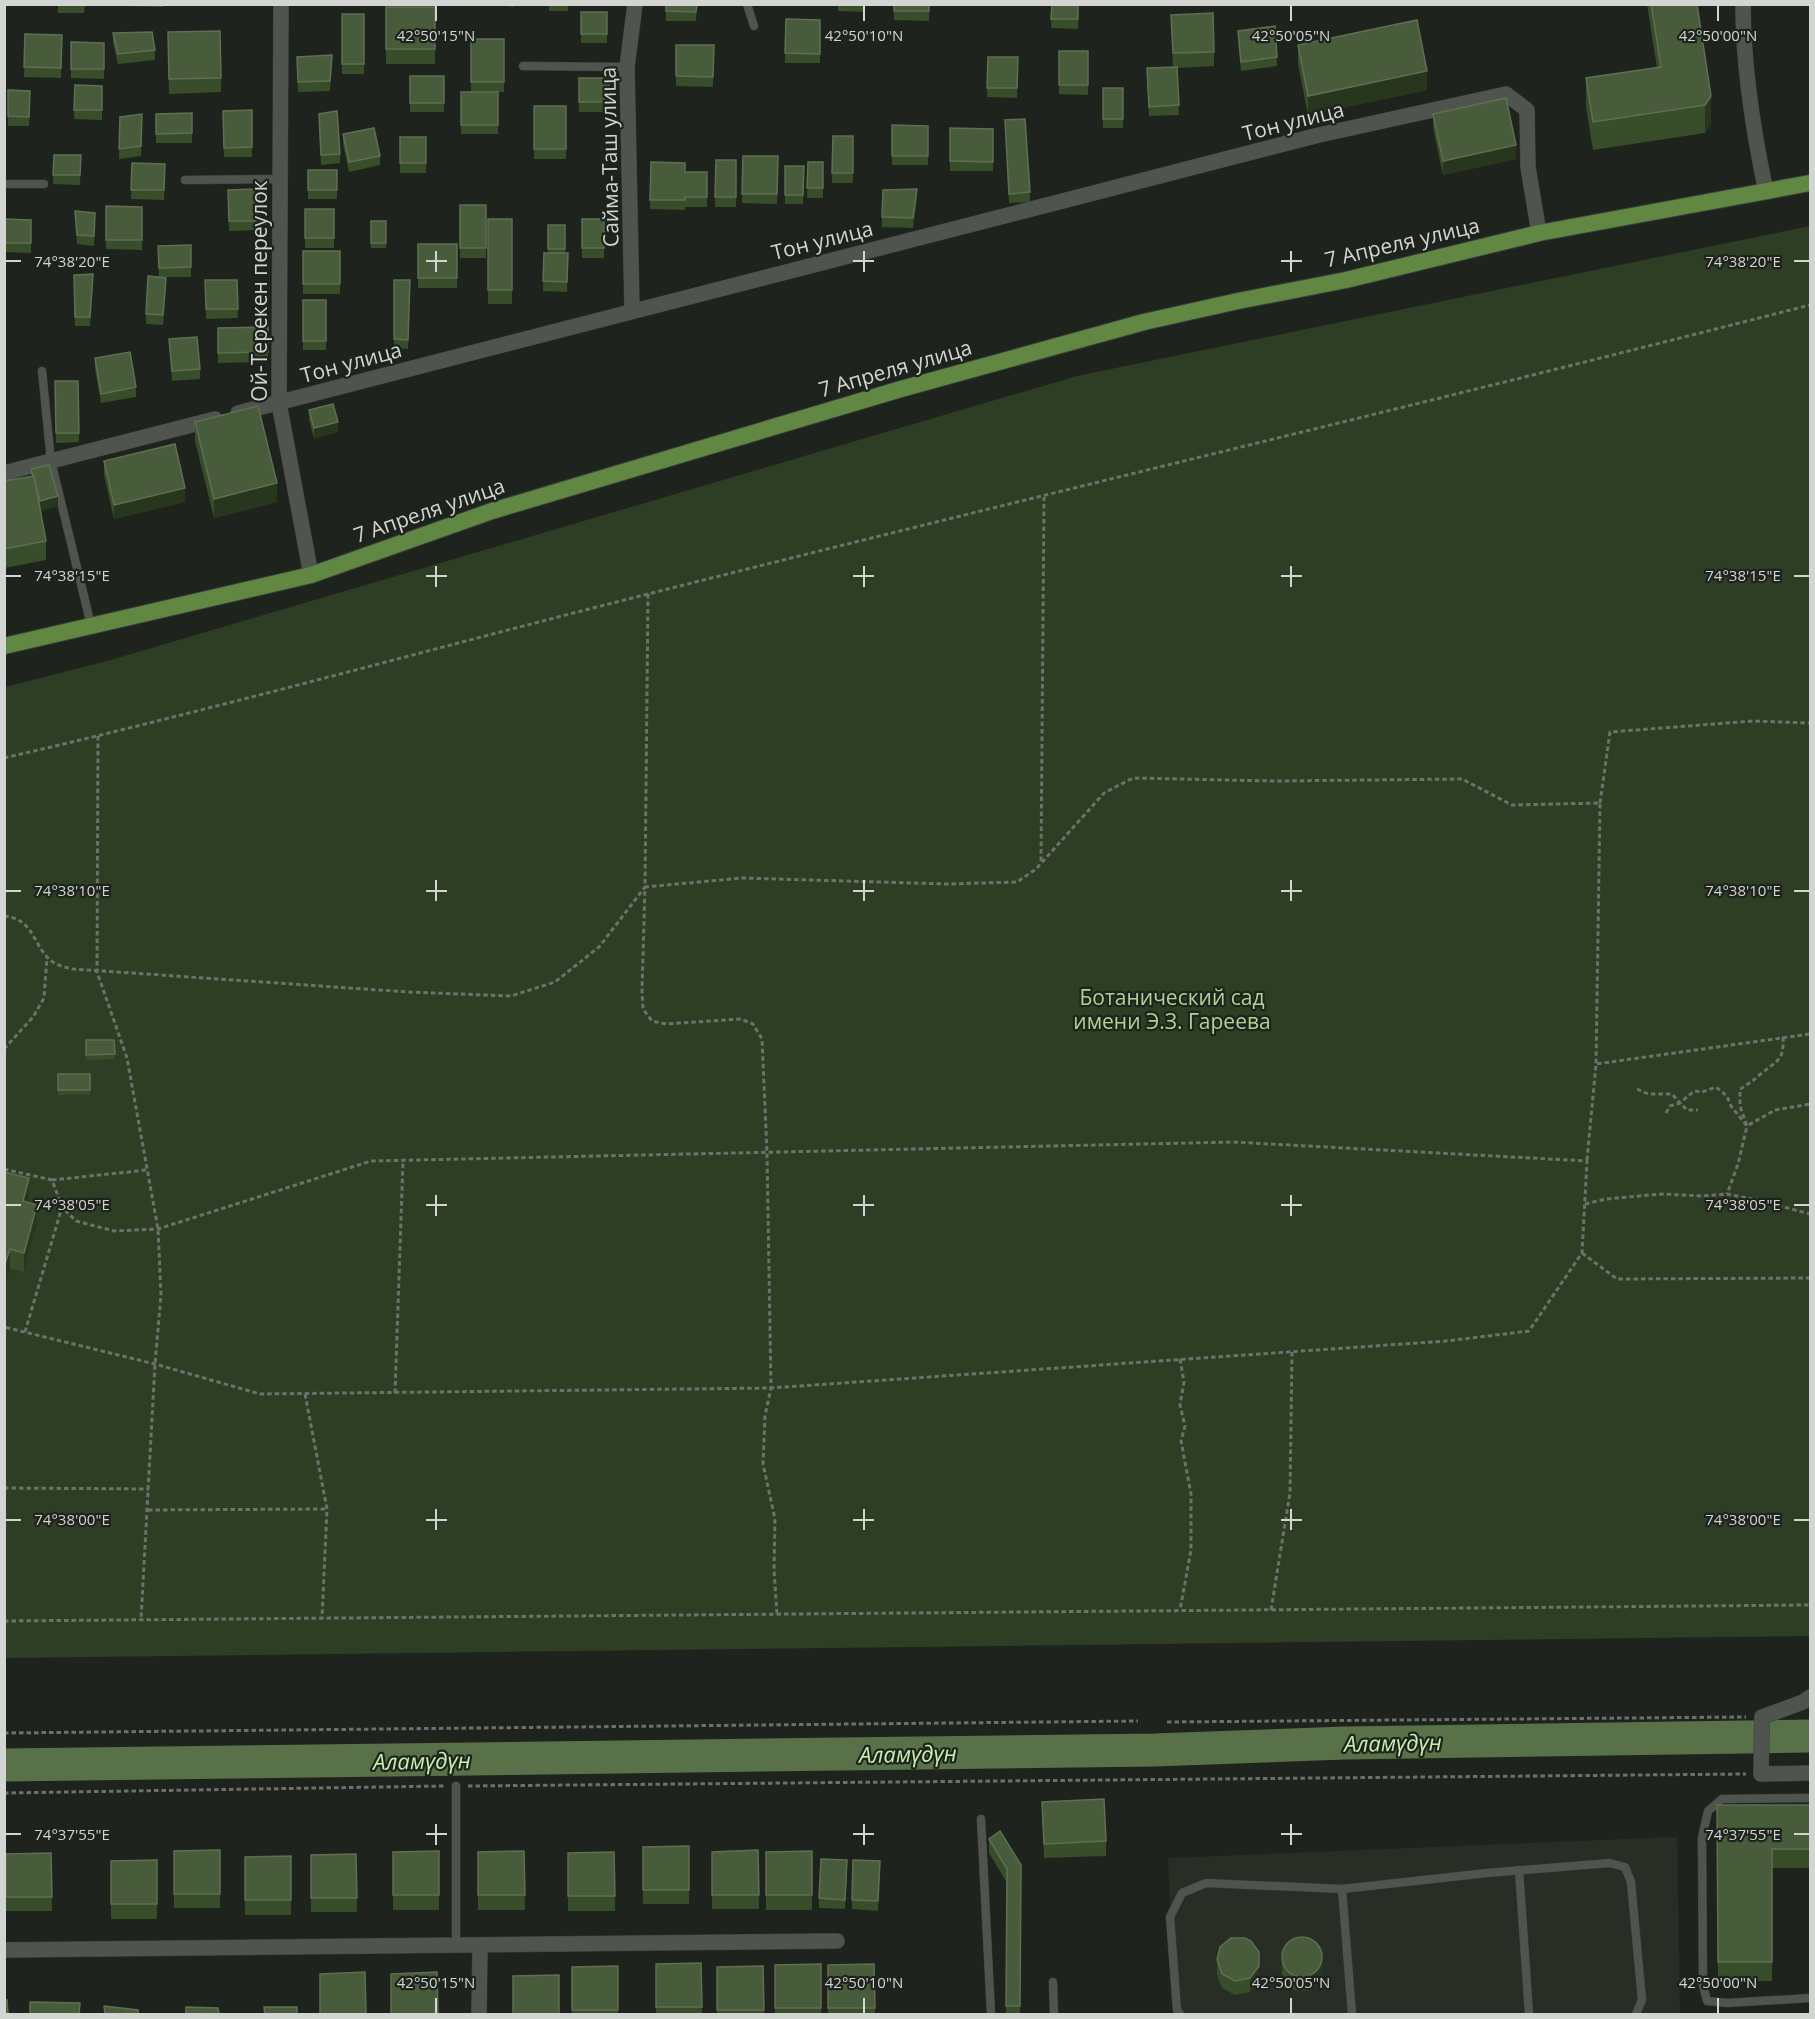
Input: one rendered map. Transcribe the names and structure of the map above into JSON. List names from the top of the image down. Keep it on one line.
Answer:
{"streets":{"main road":["7 Апреля улица"],"street":["Тон улица","Сайма-Таш улица","Ой-Терекен переулок"]},"crossings":[["Тон улица","Сайма-Таш улица"],["Тон улица","7 Апреля улица"],["Тон улица","Ой-Терекен переулок"],["7 Апреля улица","Ой-Терекен переулок"]],"water":["Аламүдүн"],"parks":["Ботанический сад имени Э.З. Гареева"],"coordinates":["42°50'15\"N","42°50'10\"N","42°50'05\"N","42°50'00\"N","74°38'20\"E","74°38'15\"E","74°38'10\"E","74°38'05\"E","74°38'00\"E","74°37'55\"E"]}
